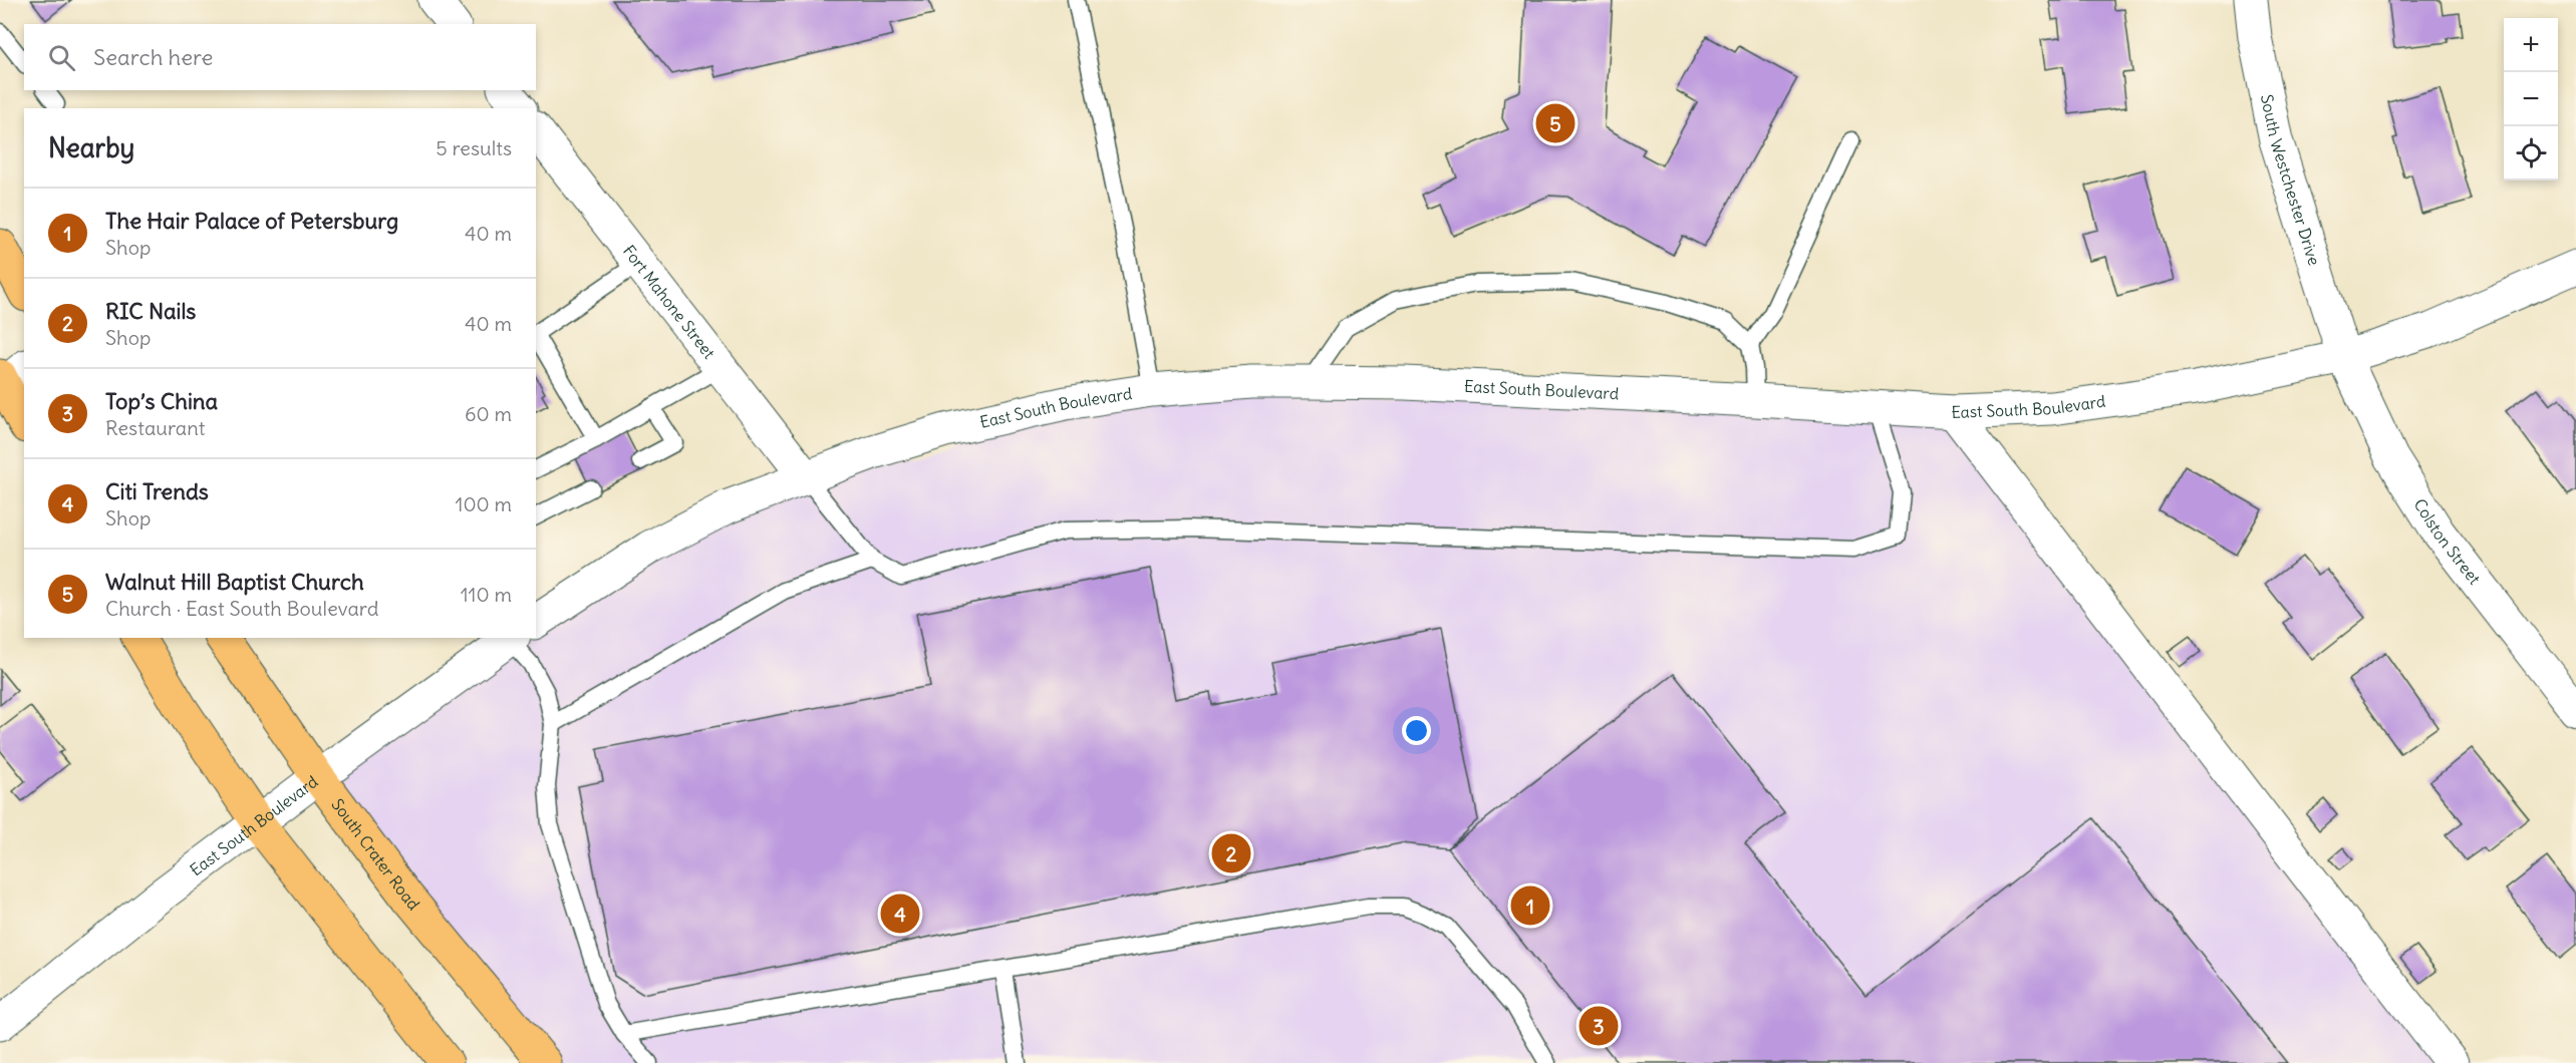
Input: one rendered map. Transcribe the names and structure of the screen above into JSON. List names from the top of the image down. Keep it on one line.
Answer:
{"streets":{"main road":["South Crater Road"],"street":["South Westchester Drive","Fort Mahone Street","East South Boulevard","Colston Street"]},"crossings":[["South Westchester Drive","East South Boulevard"],["South Westchester Drive","Colston Street"],["Fort Mahone Street","East South Boulevard"],["East South Boulevard","Colston Street"],["East South Boulevard","South Crater Road"]],"page":{"map_buttons":["+","−"],"search":"Search here","pins":["5","2","1","4","3"],"heading":["Nearby","5 results"],"list":[{"mark":"1","name":"The Hair Palace of Petersburg","note":"Shop","value":"40 m"},{"mark":"2","name":"RIC Nails","note":"Shop","value":"40 m"},{"mark":"3","name":"Top’s China","note":"Restaurant","value":"60 m"},{"mark":"4","name":"Citi Trends","note":"Shop","value":"100 m"},{"mark":"5","name":"Walnut Hill Baptist Church","note":"Church · East South Boulevard","value":"110 m"}]}}
